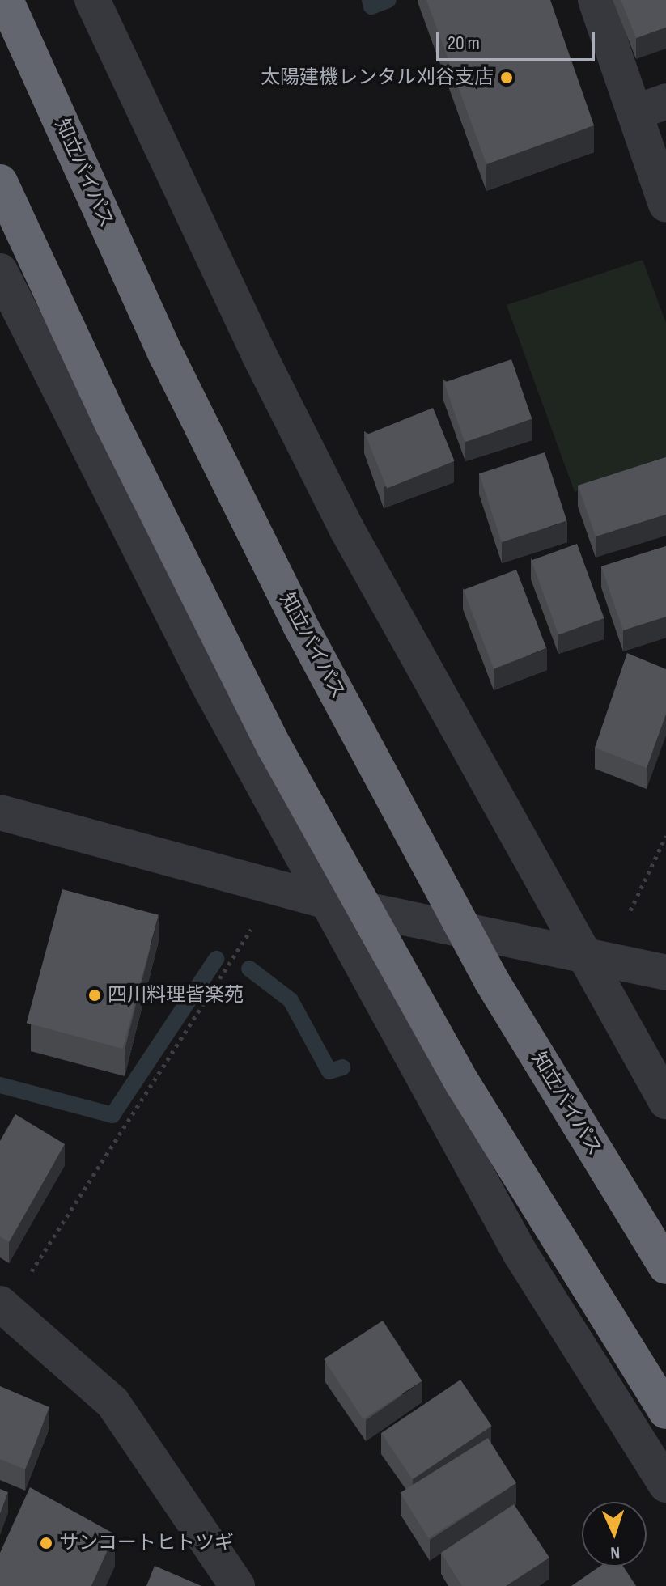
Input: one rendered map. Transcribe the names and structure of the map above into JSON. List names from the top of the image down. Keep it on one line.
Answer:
{"streets":{"highway":["知立バイパス"]},"places":["太陽建機レンタル刈谷支店","四川料理皆楽苑","サンコートヒトツギ"],"scale_bar":"20 m","north":"bottom"}
